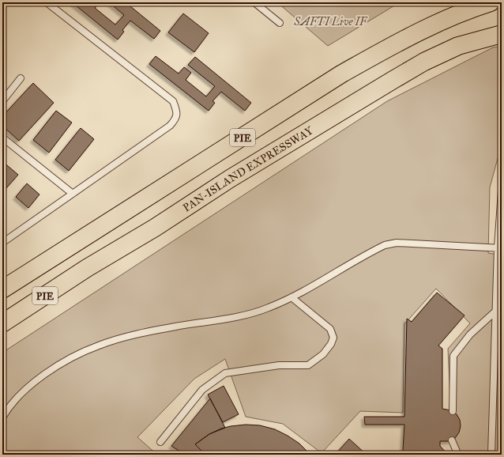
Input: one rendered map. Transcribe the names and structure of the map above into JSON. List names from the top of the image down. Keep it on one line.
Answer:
{"streets":{"highway":["PIE","PAN-ISLAND EXPRESSWAY"]},"parks":["SAFTI Live IF"]}
